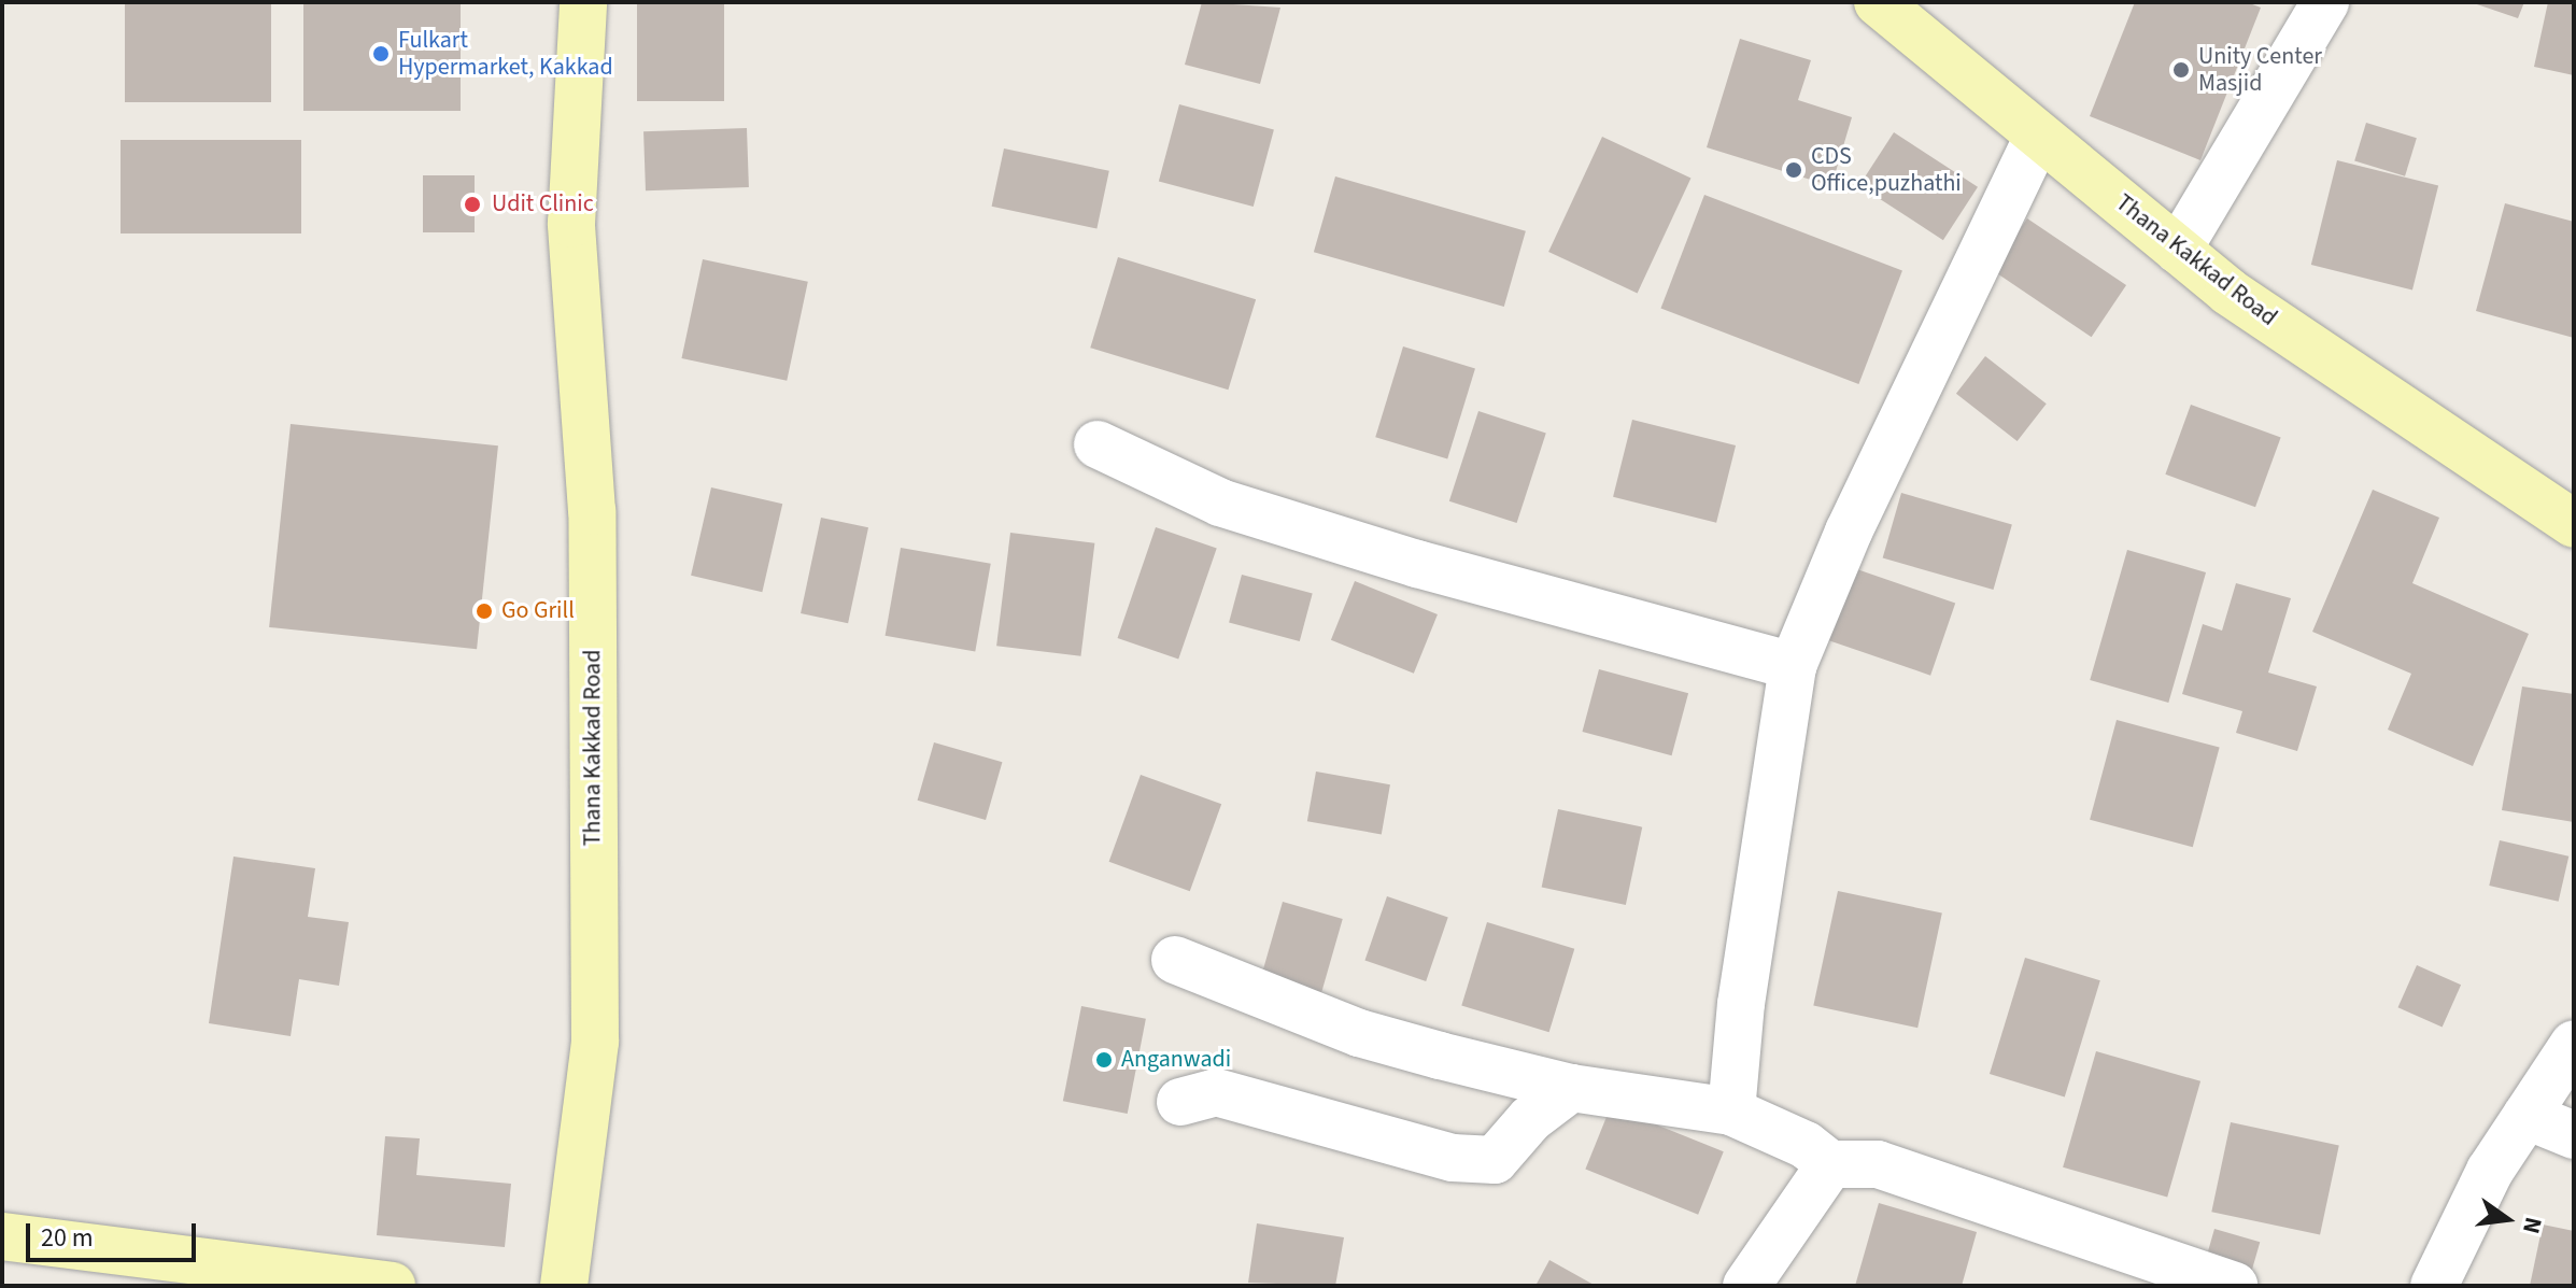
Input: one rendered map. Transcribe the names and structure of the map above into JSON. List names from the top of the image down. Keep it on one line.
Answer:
{"streets":{"main road":["Thana Kakkad Road"]},"places":["Fulkart Hypermarket, Kakkad","Unity Center Masjid","CDS Office,puzhathi","Udit Clinic","Go Grill","Anganwadi"],"scale_bar":"20 m","north":"right"}
